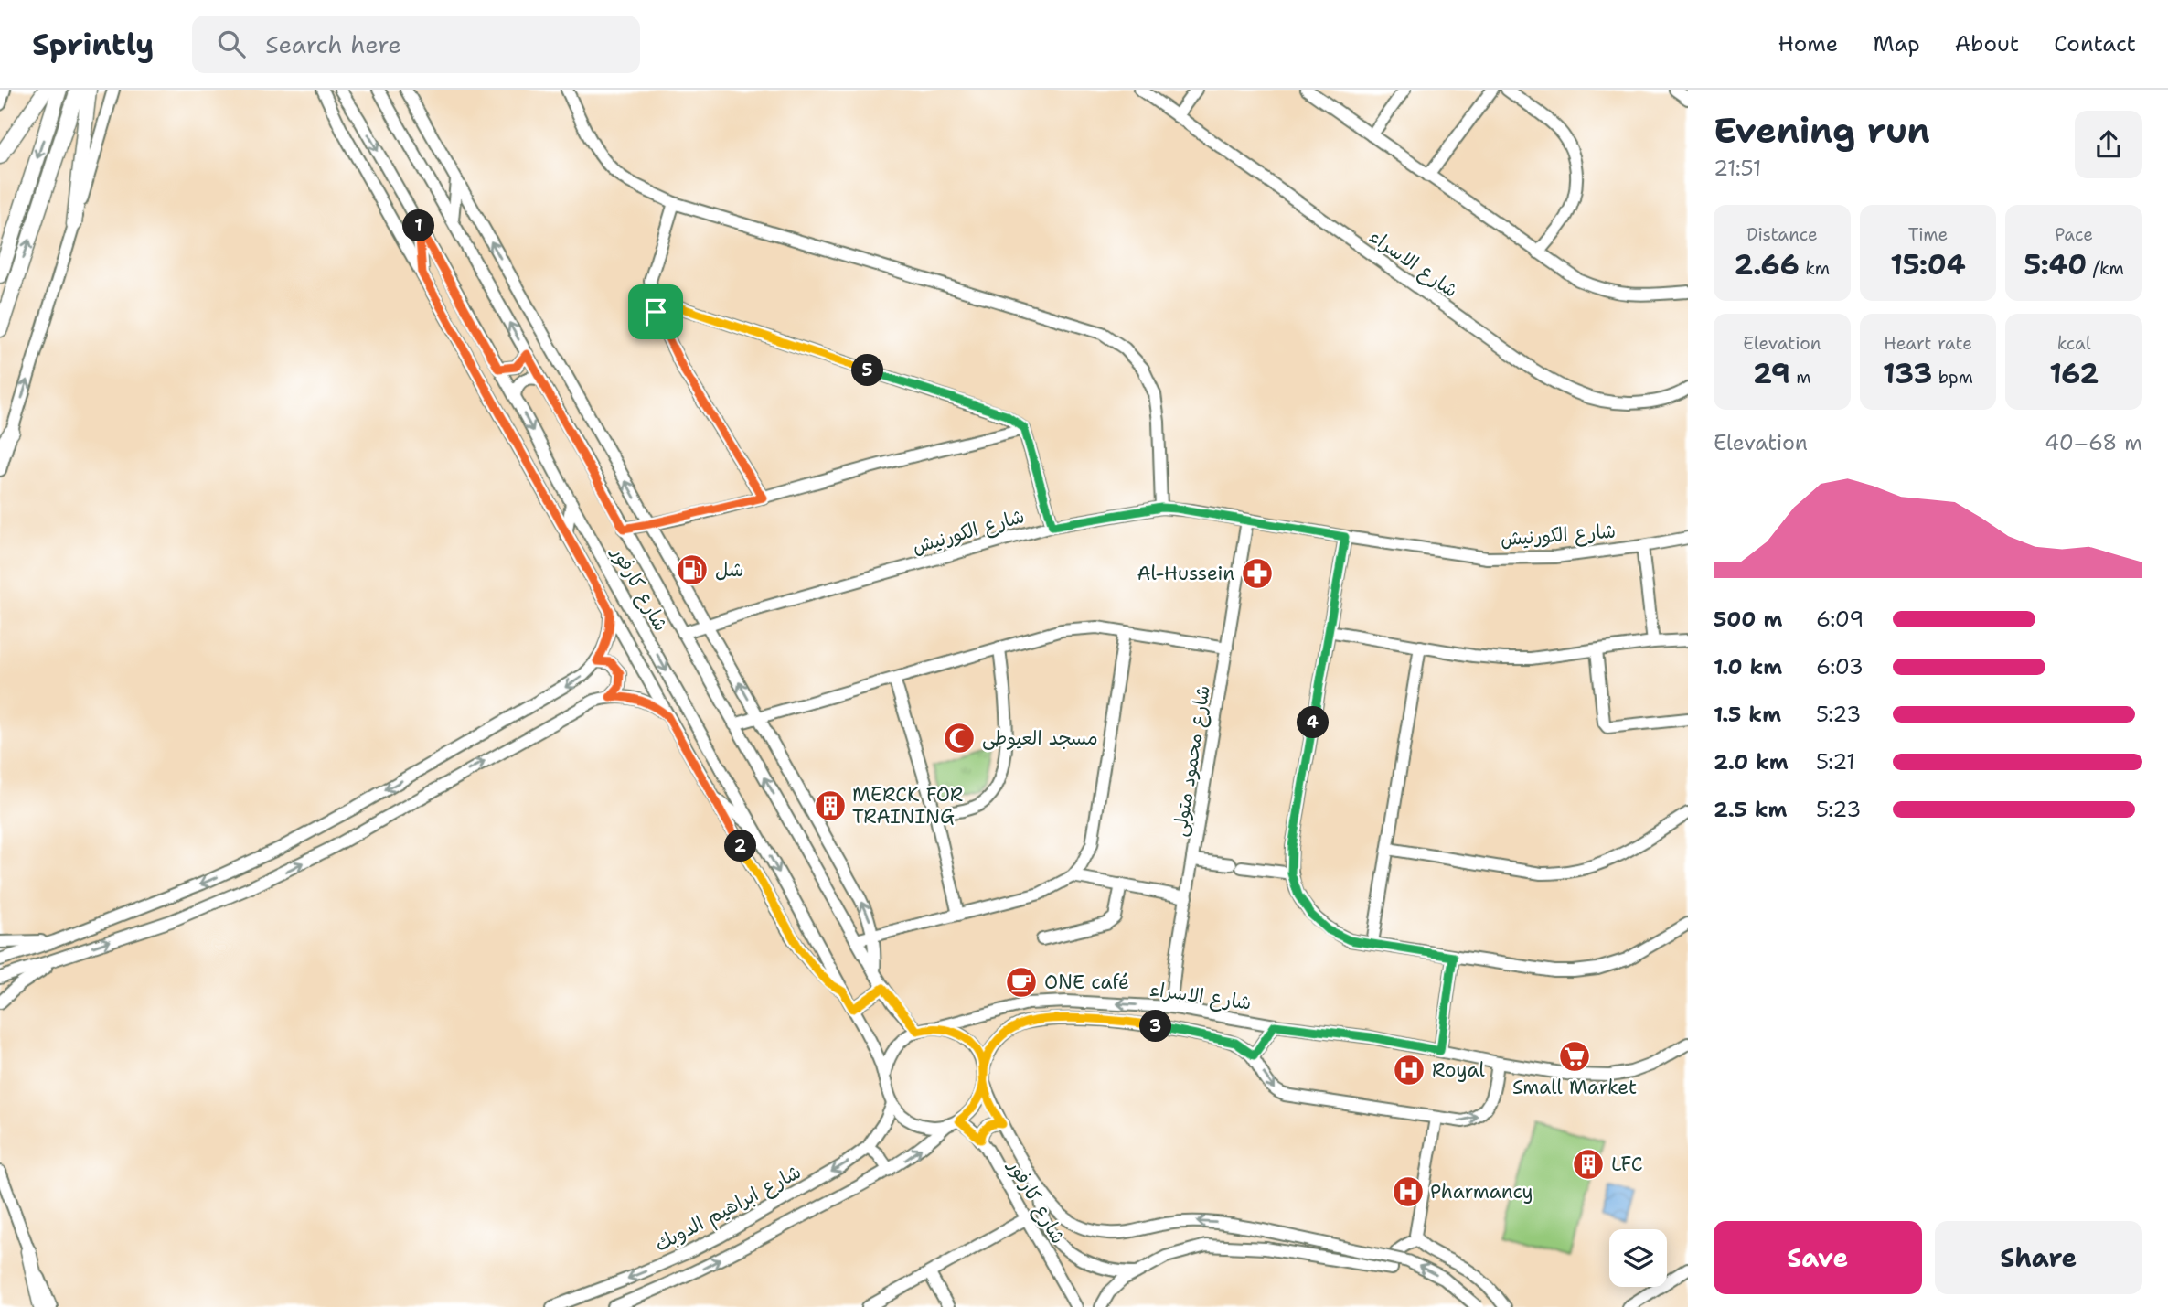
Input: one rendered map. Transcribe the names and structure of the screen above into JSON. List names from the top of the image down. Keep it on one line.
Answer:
{"streets":{"street":["شارع الاسراء","شارع الكورنيش","شارع كارفور","شارع محمود متولى","شارع ابراهيم الدوبك"]},"crossings":[["شارع الاسراء","شارع كارفور"],["شارع الاسراء","شارع محمود متولى"],["شارع الاسراء","شارع ابراهيم الدوبك"],["شارع الكورنيش","شارع كارفور"],["شارع الكورنيش","شارع محمود متولى"],["شارع كارفور","شارع ابراهيم الدوبك"]],"places":{"fuel station":["شل"],"pharmacy":["Al-Hussein"],"mosque":["مسجد العيوطى"],"building":["MERCK FOR TRAINING","LFC"],"cafe":["ONE café"],"supermarket":["Small Market"],"hospital":["Royal","Pharmancy"]},"page":{"header":"Sprintly","search":"Search here","nav":["Home","Map","About","Contact"],"heading":["Evening run","21:51"],"stats":[["Distance","2.66 km"],["Time","15:04"],["Pace","5:40 /km"],["Elevation","29 m"],["Heart rate","133 bpm"],["kcal","162"]],"pins":["1","5","4","2","3"],"chart":["Elevation","40–68 m"],"list":[{"name":"500 m","note":"6:09"},{"name":"1.0 km","note":"6:03"},{"name":"1.5 km","note":"5:23"},{"name":"2.0 km","note":"5:21"},{"name":"2.5 km","note":"5:23"}],"buttons":["Save","Share"]}}
